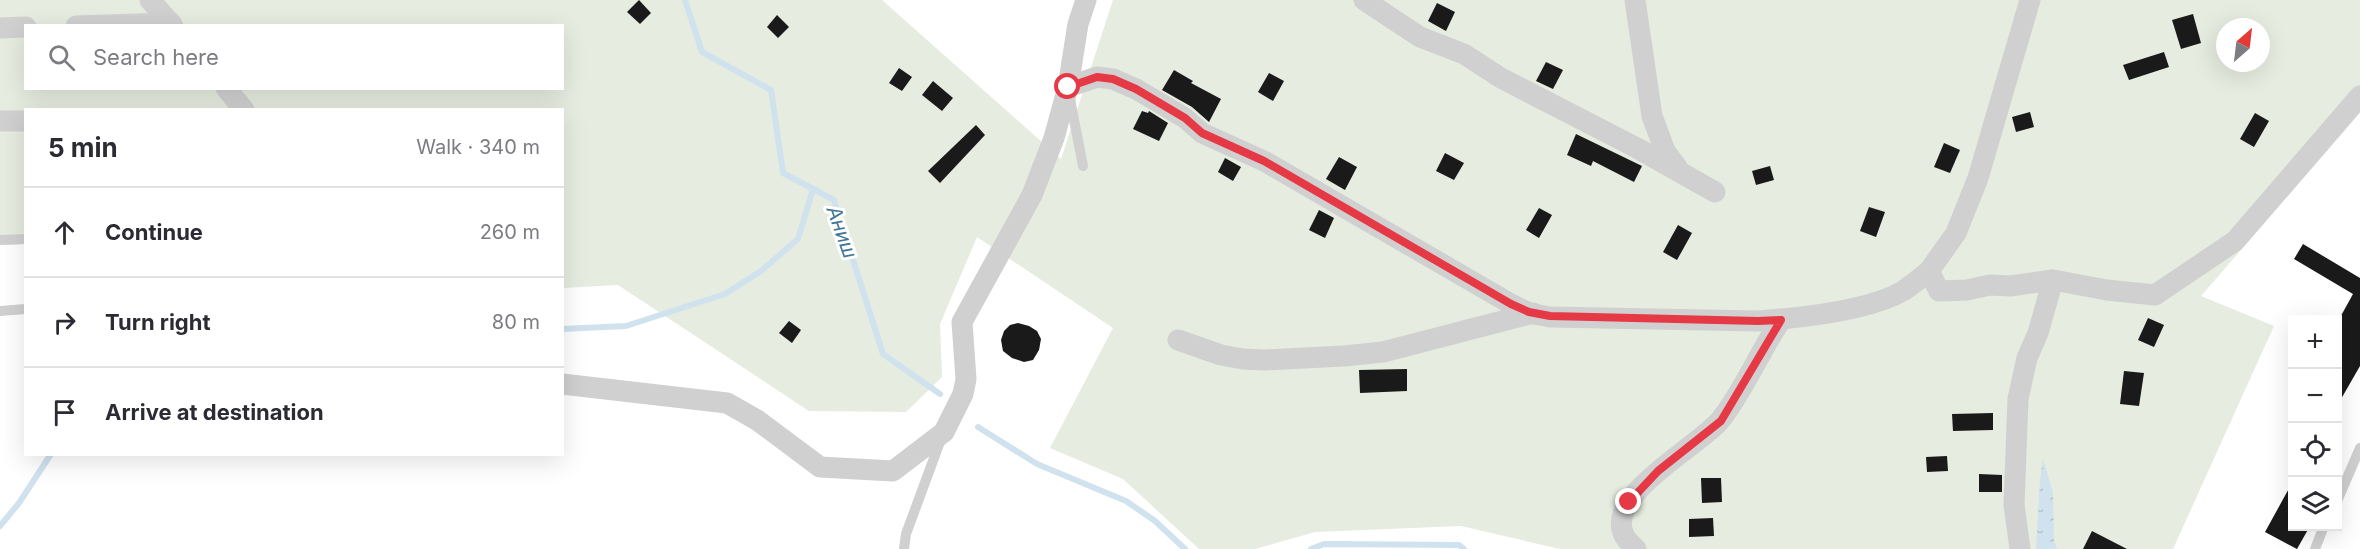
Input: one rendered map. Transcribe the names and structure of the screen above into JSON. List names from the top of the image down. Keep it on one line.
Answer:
{"water":["Аниш"],"north":"top right","page":{"search":"Search here","heading":["5 min","Walk · 340 m"],"list":[["Continue","260 m"],["Turn right","80 m"],"Arrive at destination"],"map_buttons":["+","−"]}}
